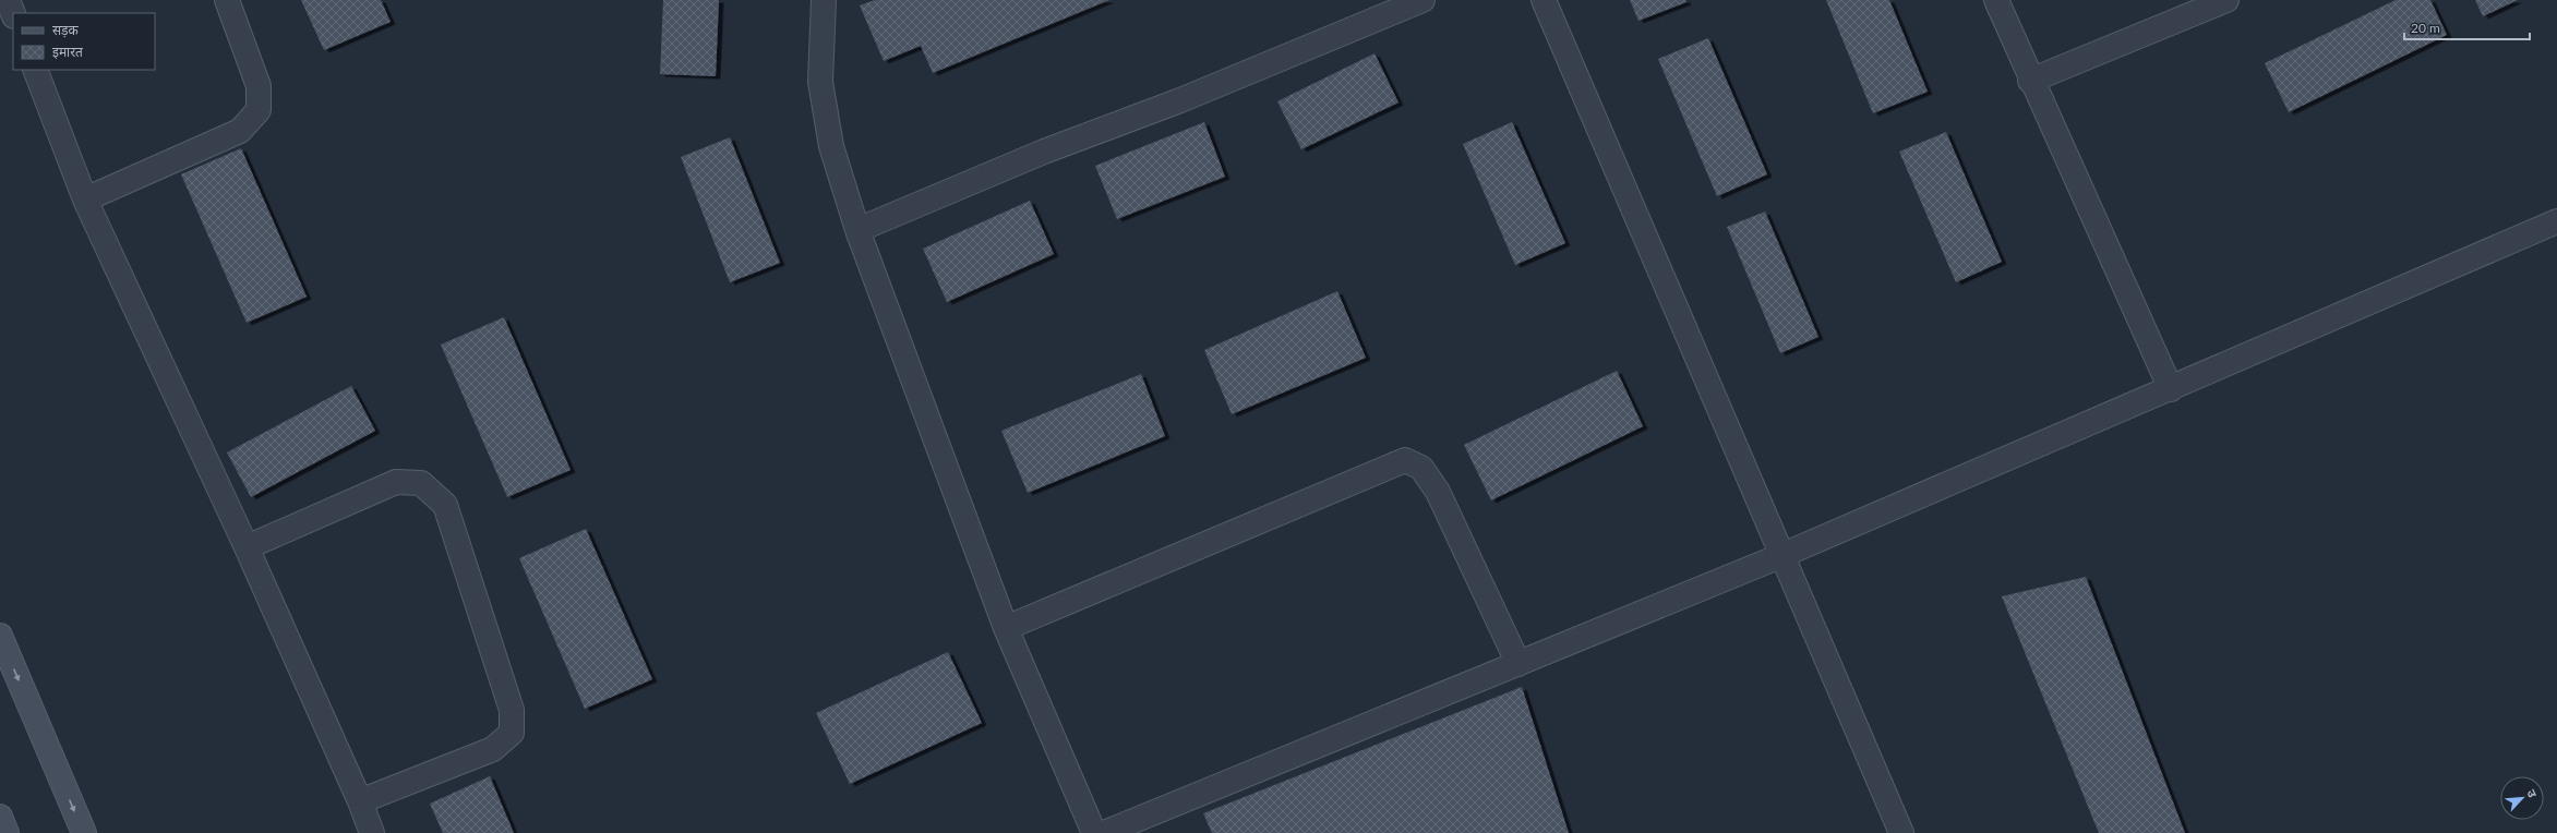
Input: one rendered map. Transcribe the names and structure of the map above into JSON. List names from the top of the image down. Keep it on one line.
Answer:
{"legend":["सड़क","इमारत"],"scale_bar":"20 m","north":"top right"}
